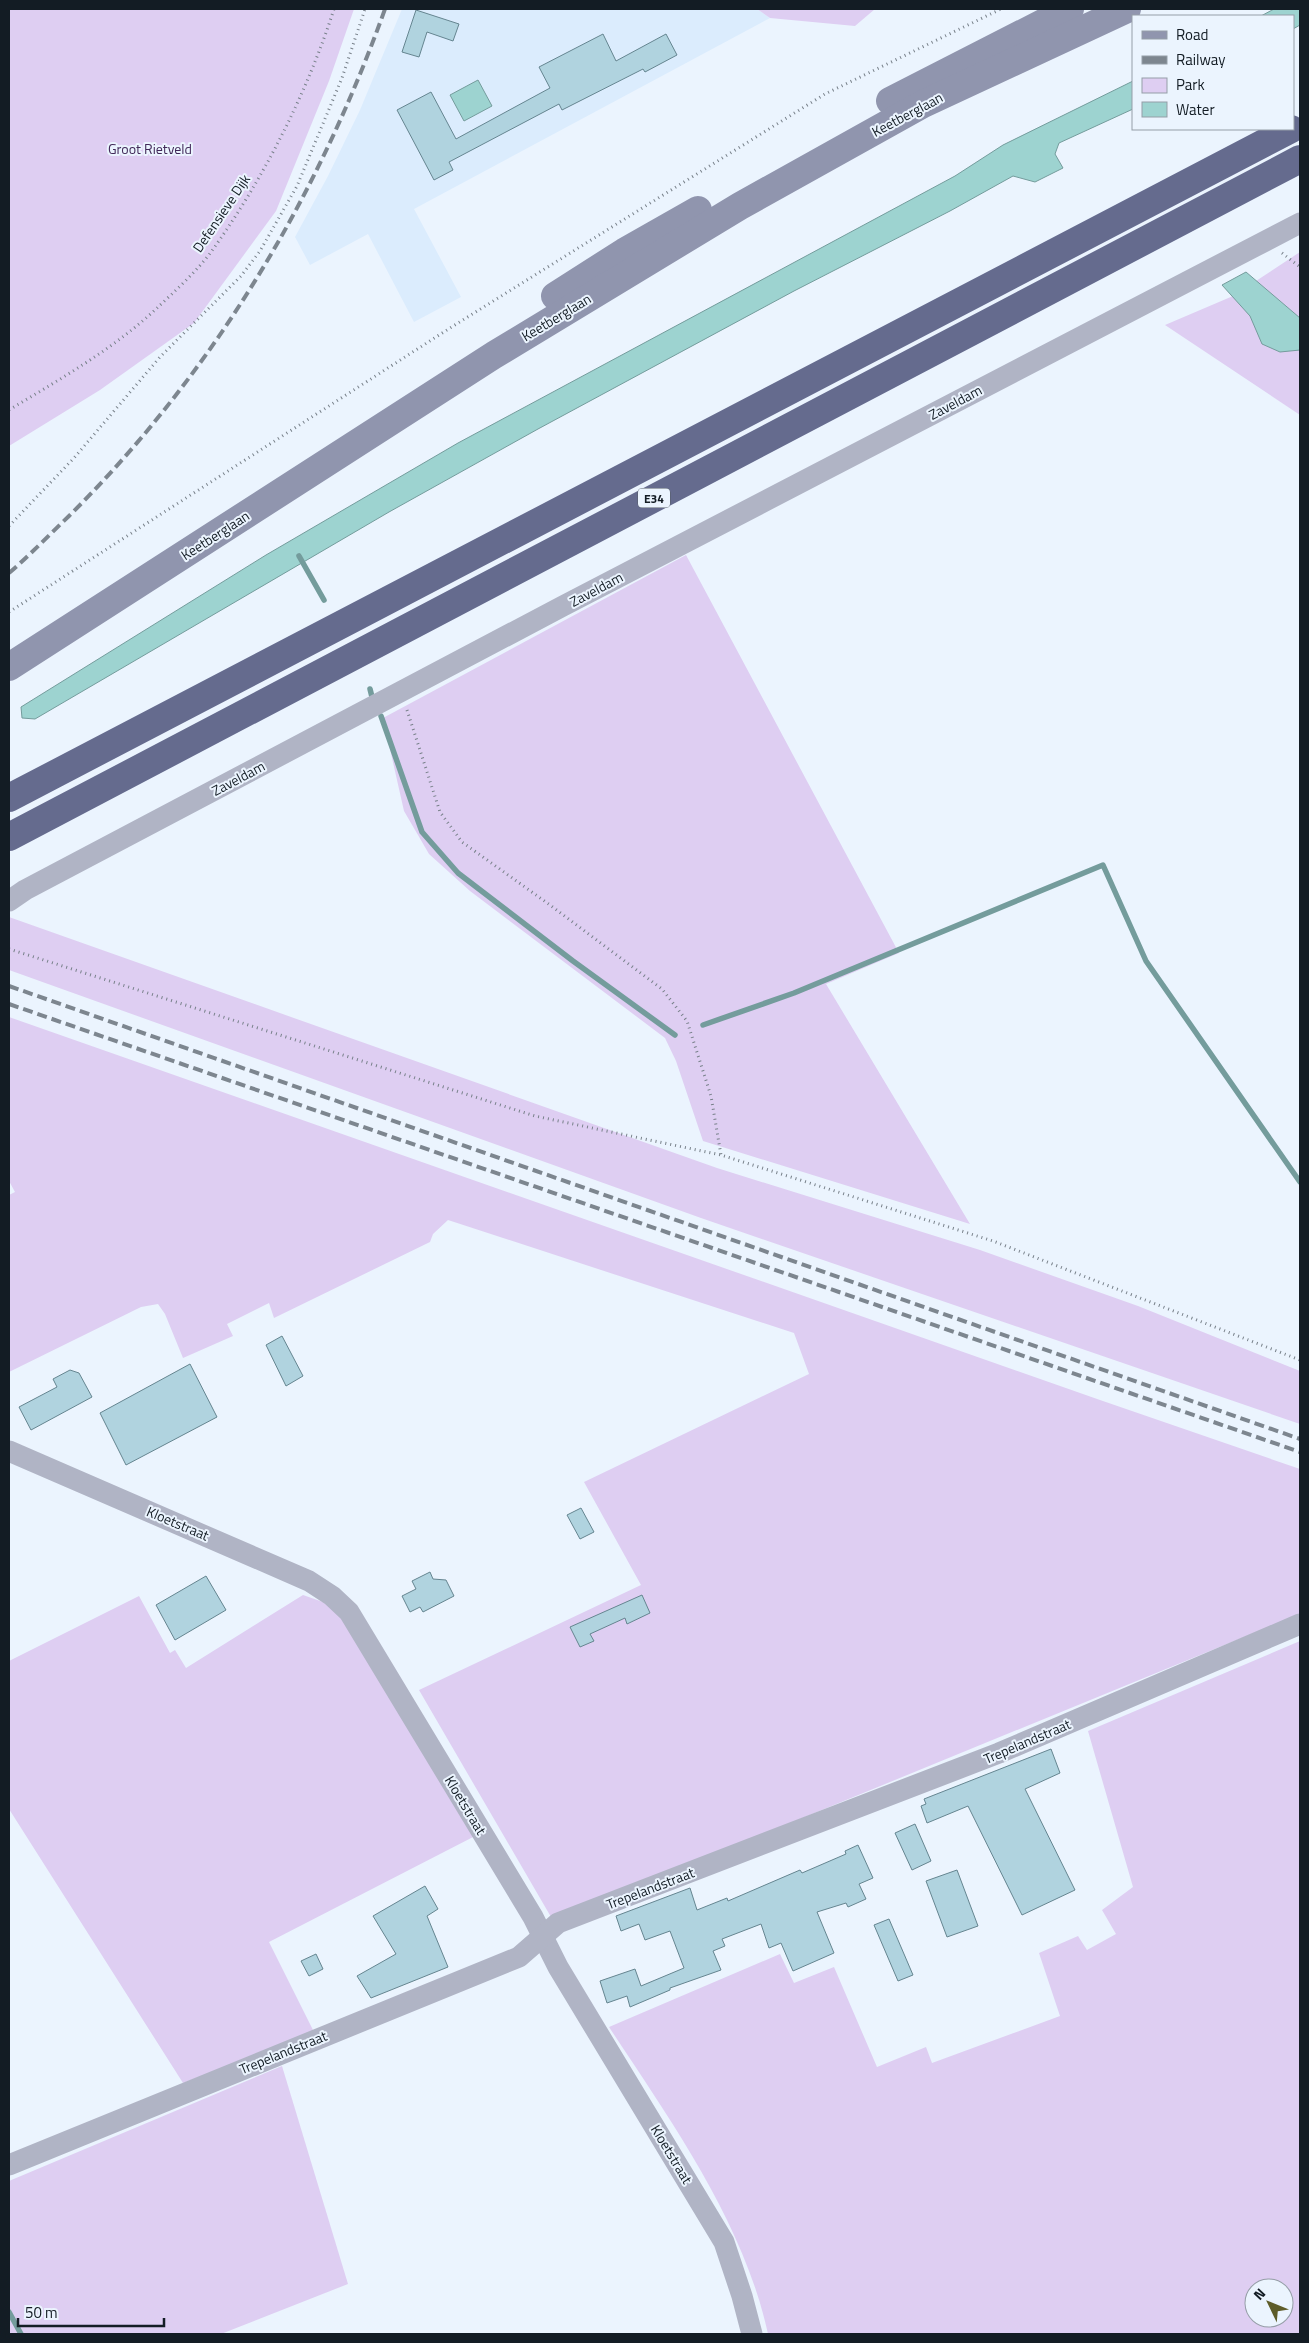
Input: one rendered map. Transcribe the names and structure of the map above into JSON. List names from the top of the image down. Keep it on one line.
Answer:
{"streets":{"highway":["E34"],"main road":["Keetberglaan"],"street":["Zaveldam","Kloetstraat","Trepelandstraat"],"path":["Defensieve Dijk"]},"crossings":[["Kloetstraat","Trepelandstraat"]],"parks":["Groot Rietveld"],"legend":["Road","Railway","Park","Water"],"scale_bar":"50 m","north":"top left"}
